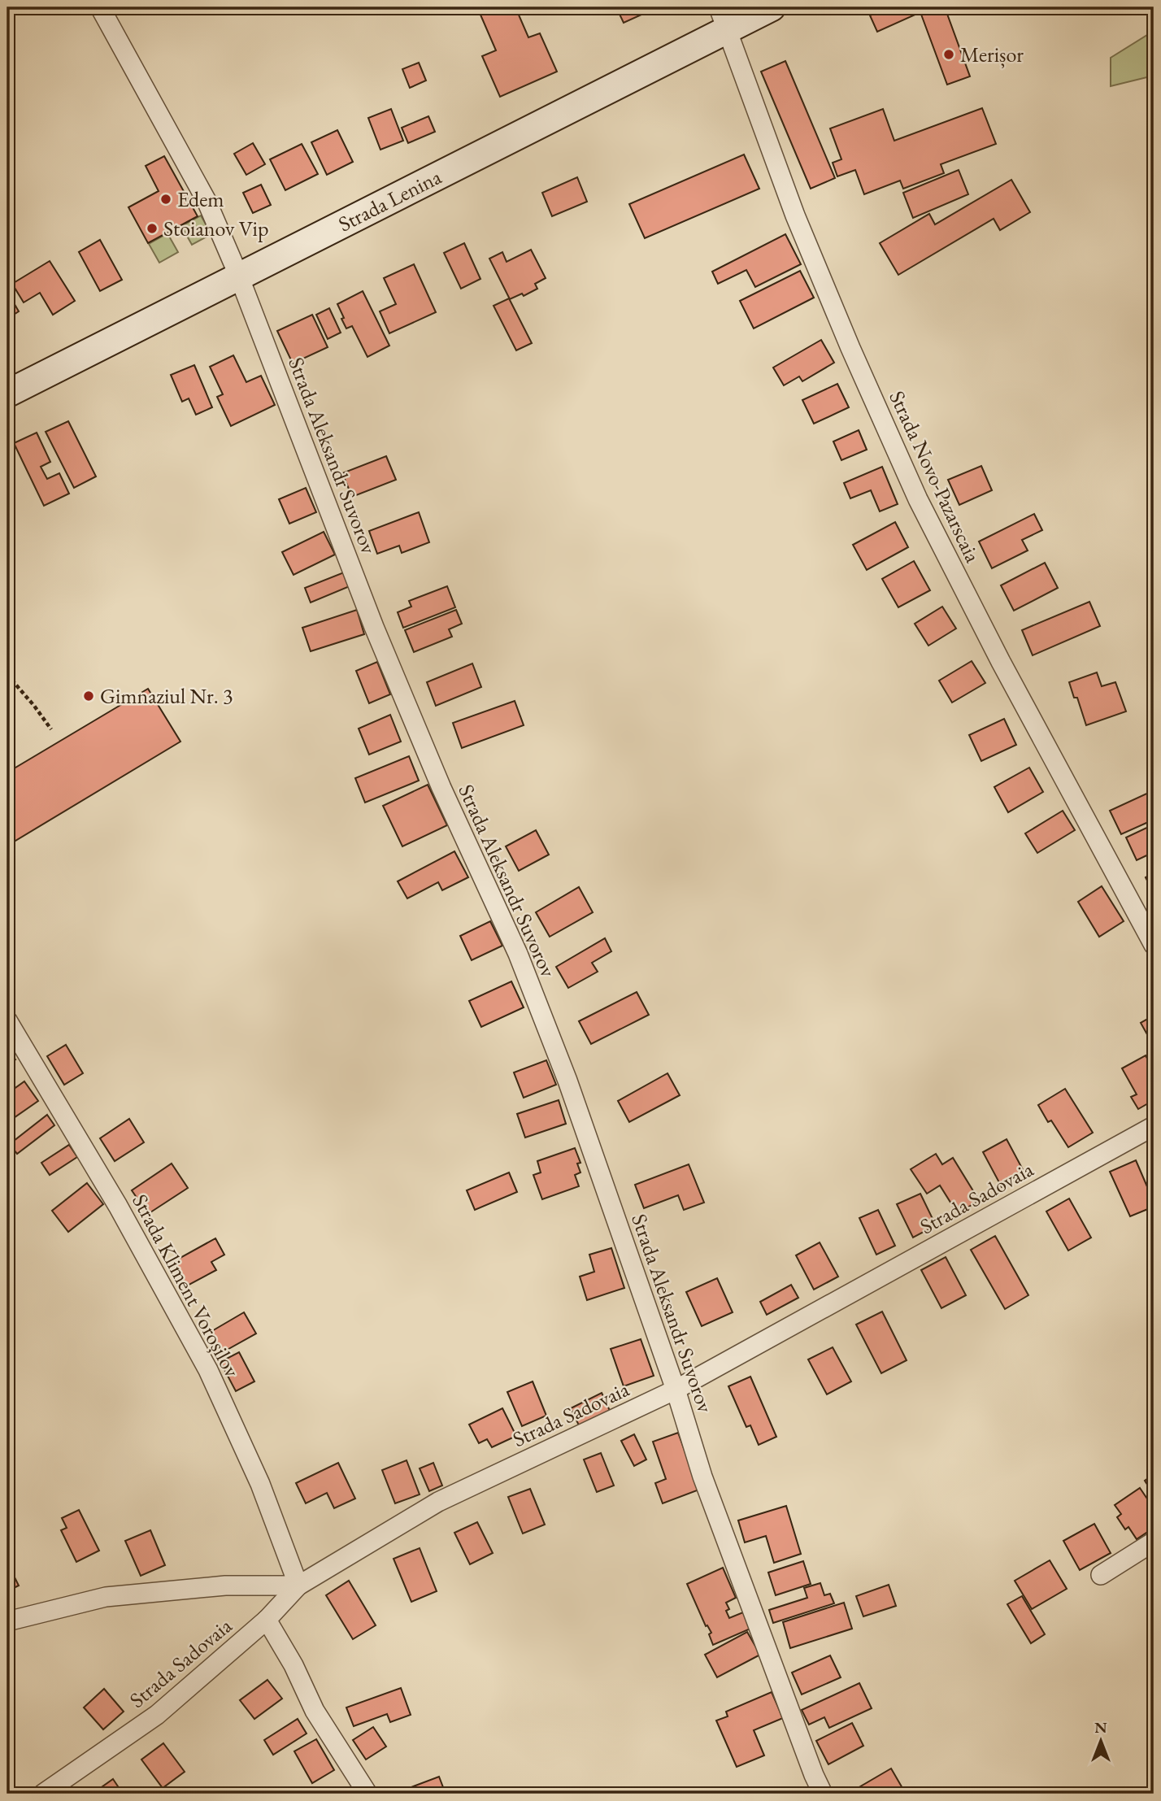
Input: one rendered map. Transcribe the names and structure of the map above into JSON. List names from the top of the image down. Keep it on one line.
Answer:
{"streets":{"street":["Strada Lenina","Strada Aleksandr Suvorov","Strada Novo-Pazarscaia","Strada Sadovaia","Strada Kliment Voroșilov"]},"crossings":[["Strada Lenina","Strada Aleksandr Suvorov"],["Strada Lenina","Strada Novo-Pazarscaia"],["Strada Aleksandr Suvorov","Strada Sadovaia"],["Strada Sadovaia","Strada Kliment Voroșilov"]],"places":["Merișor","Edem","Stoianov Vip","Gimnaziul Nr. 3"],"north":"top"}
